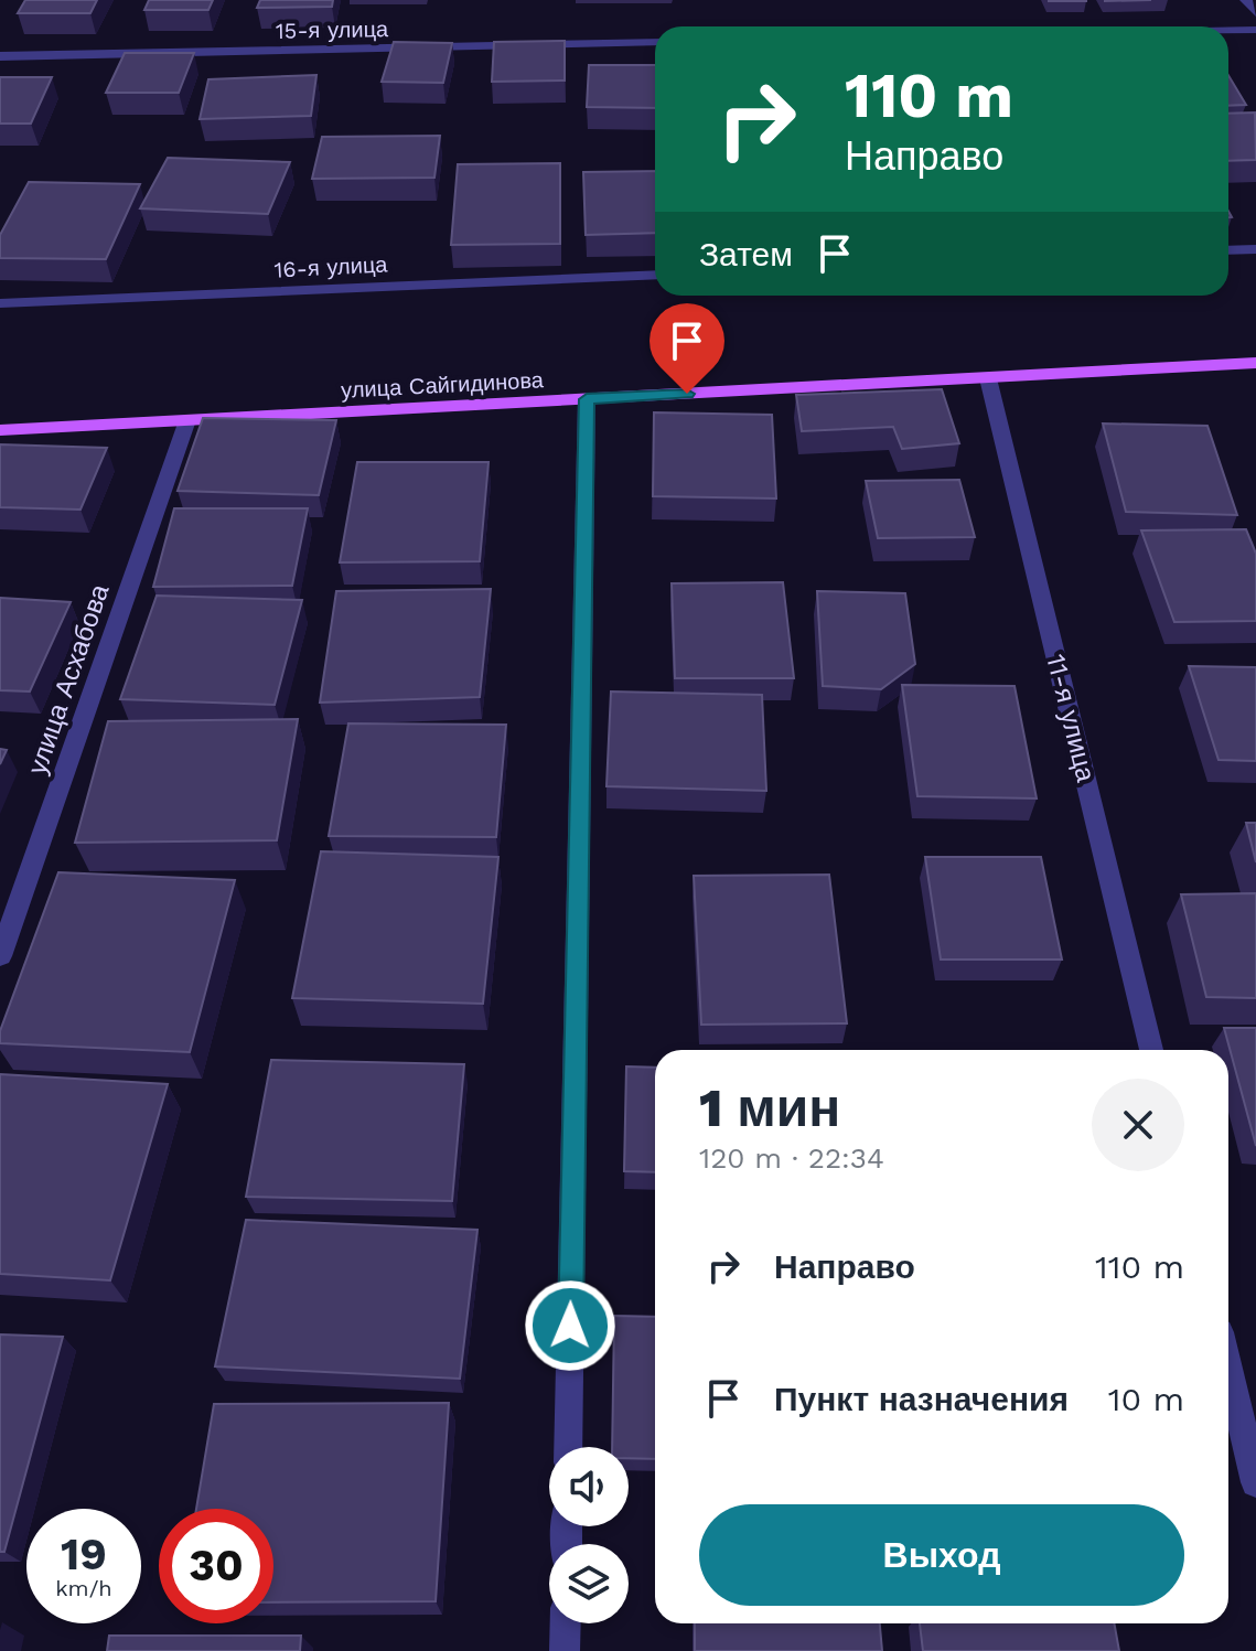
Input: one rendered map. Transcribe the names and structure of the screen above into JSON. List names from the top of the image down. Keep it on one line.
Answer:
{"streets":{"main road":["улица Сайгидинова"],"street":["15-я улица","16-я улица","улица Асхабова","11-я улица"]},"crossings":[["улица Сайгидинова","улица Асхабова"],["улица Сайгидинова","11-я улица"]],"page":{"turn":["110 m","Направо"],"then":"Затем","heading":["1 мин","120 m · 22:34"],"list":[{"name":"Направо","value":"110 m"},{"name":"Пункт назначения","value":"10 m"}],"buttons":"Выход","speed":"19 km/h","limit":"30"}}
